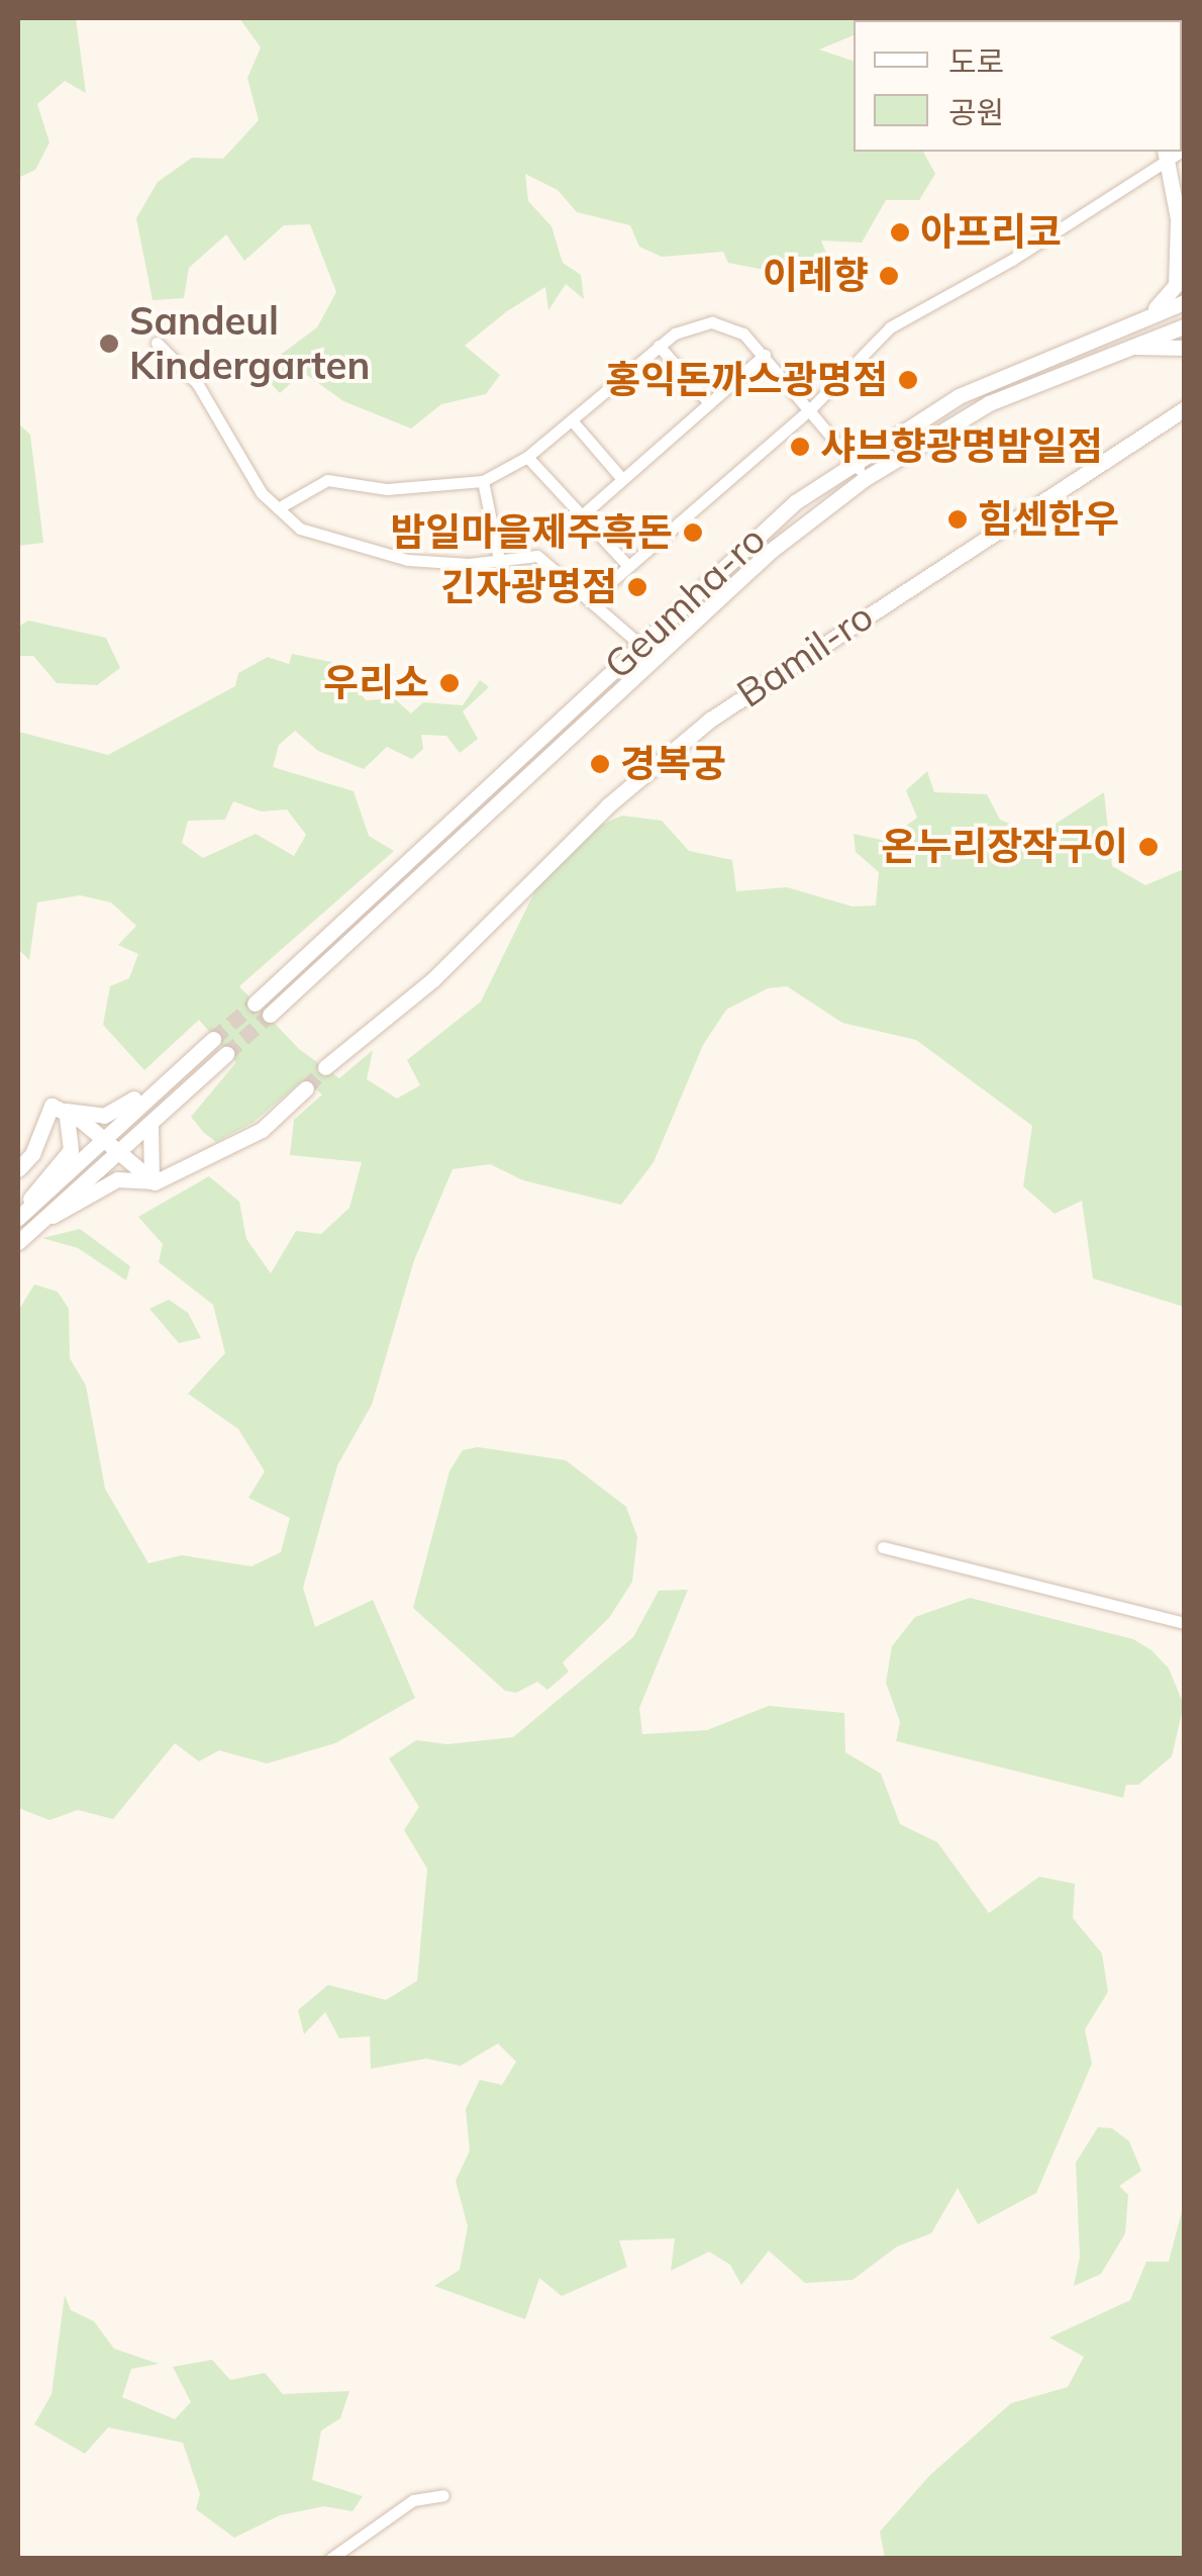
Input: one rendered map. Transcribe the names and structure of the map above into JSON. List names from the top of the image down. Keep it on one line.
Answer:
{"streets":{"main road":["Geumha-ro","Bamil-ro"]},"places":["아프리코","이레향","Sandeul Kindergarten","홍익돈까스광명점","샤브향광명밤일점","힘센한우","밤일마을제주흑돈","긴자광명점","우리소","경복궁","온누리장작구이"],"legend":["도로","공원"]}
